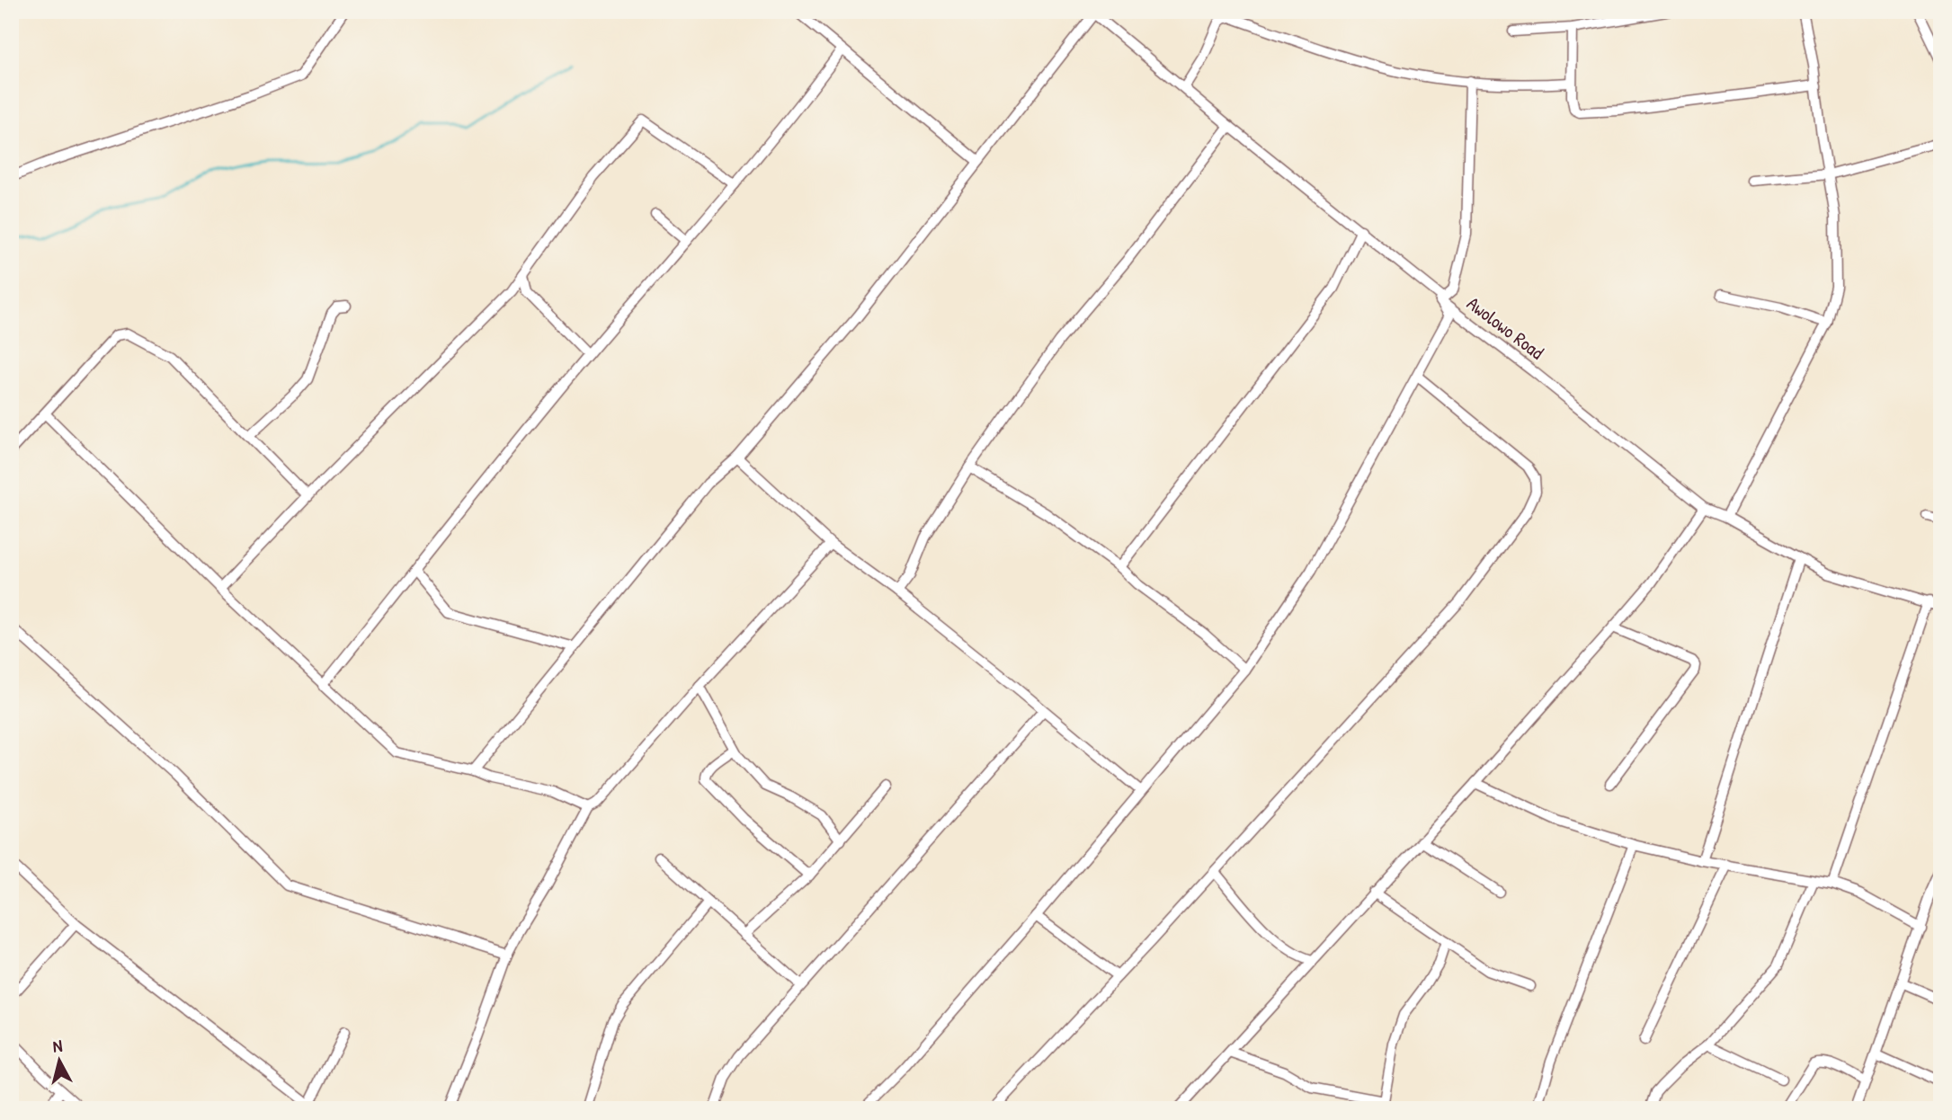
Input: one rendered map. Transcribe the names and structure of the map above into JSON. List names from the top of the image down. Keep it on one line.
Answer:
{"streets":{"street":["Awolowo Road"]},"north":"top"}
